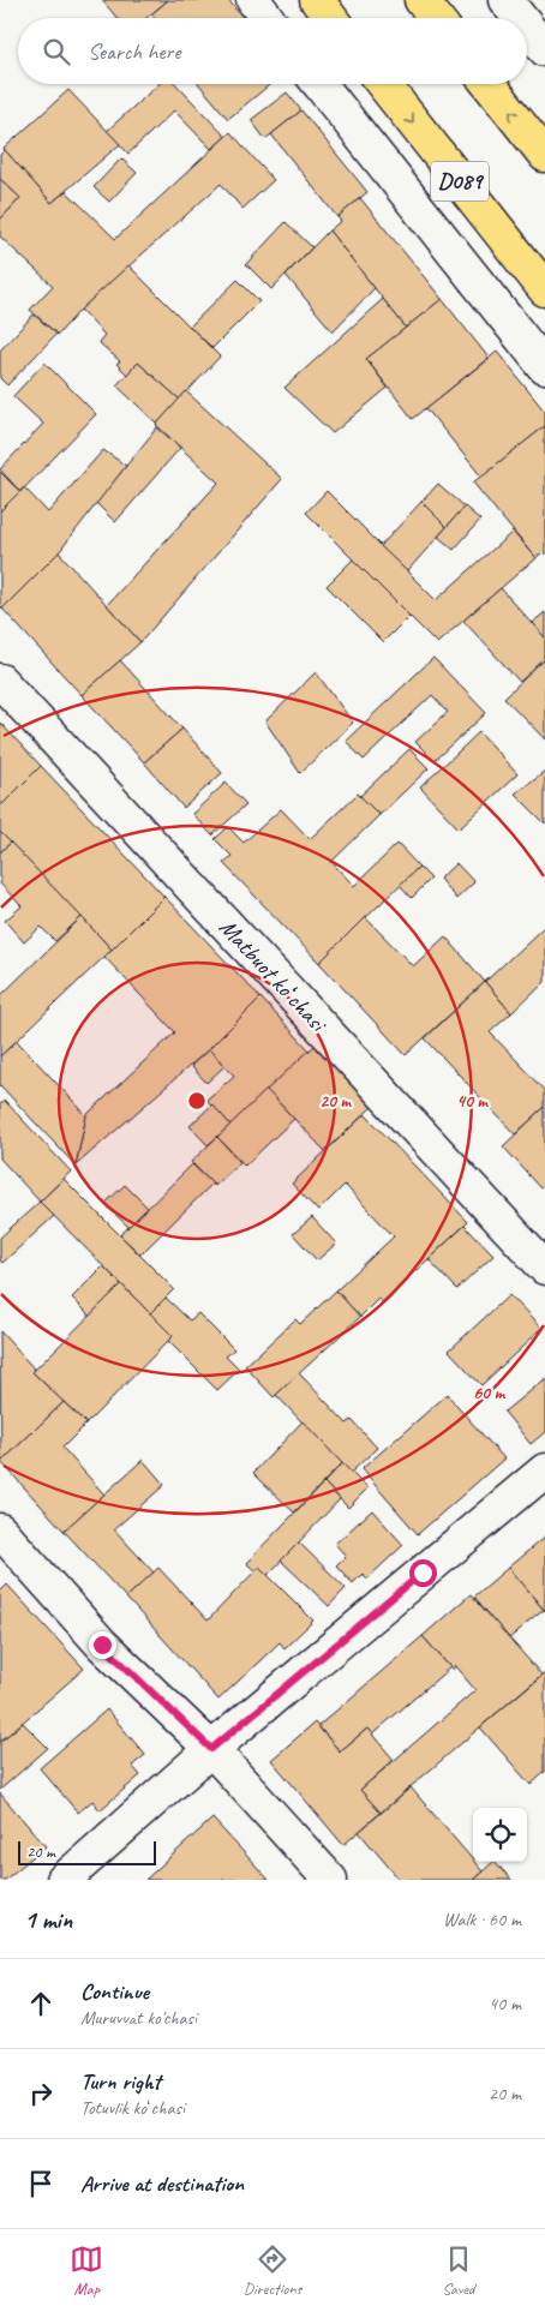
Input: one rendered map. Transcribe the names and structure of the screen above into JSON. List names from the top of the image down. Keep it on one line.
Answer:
{"streets":{"main road":["D089"],"street":["Matbuot koʻchasi"]},"scale_bar":"20 m","page":{"search":"Search here","scale":"20 m","heading":["1 min","Walk · 60 m"],"list":[["Continue","Muruvvat ko'chasi","40 m"],["Turn right","Totuvlik koʻchasi","20 m"],"Arrive at destination"],"nav":["Map","Directions","Saved"]},"rings":["20 m","40 m","60 m"]}
